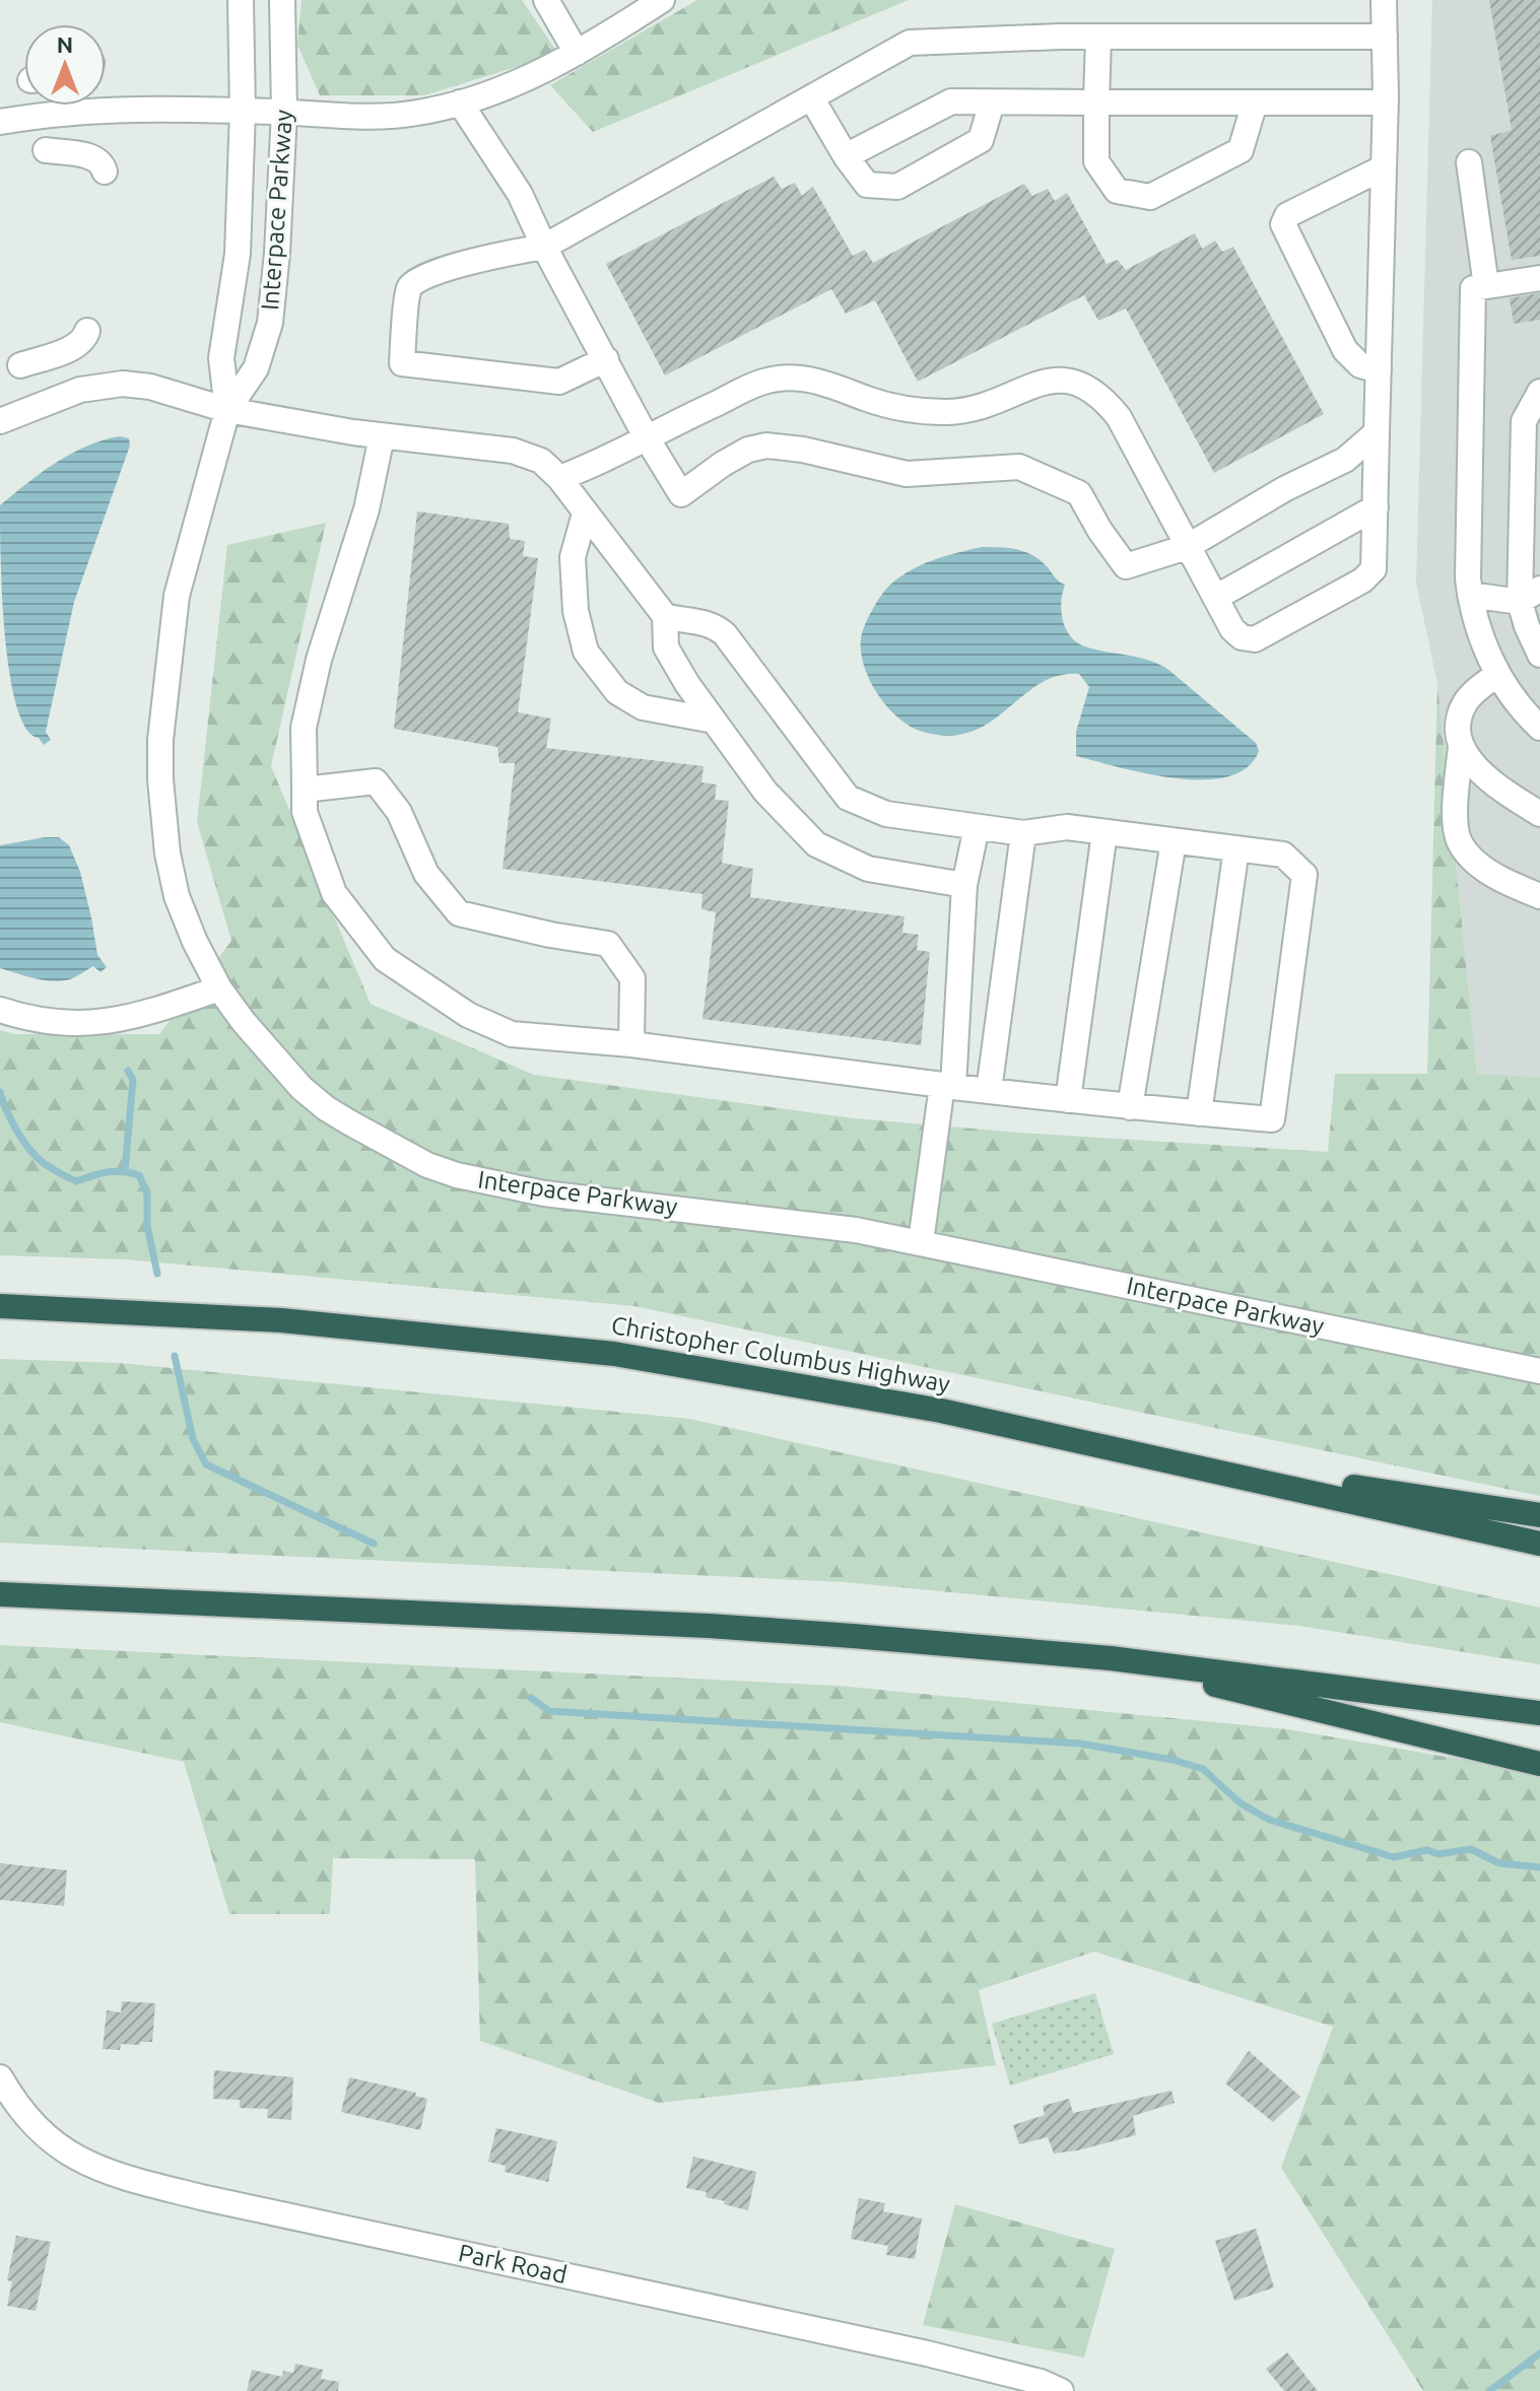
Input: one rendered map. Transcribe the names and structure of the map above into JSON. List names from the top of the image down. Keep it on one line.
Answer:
{"streets":{"highway":["Christopher Columbus Highway"],"street":["Interpace Parkway","Park Road"]},"north":"top"}
